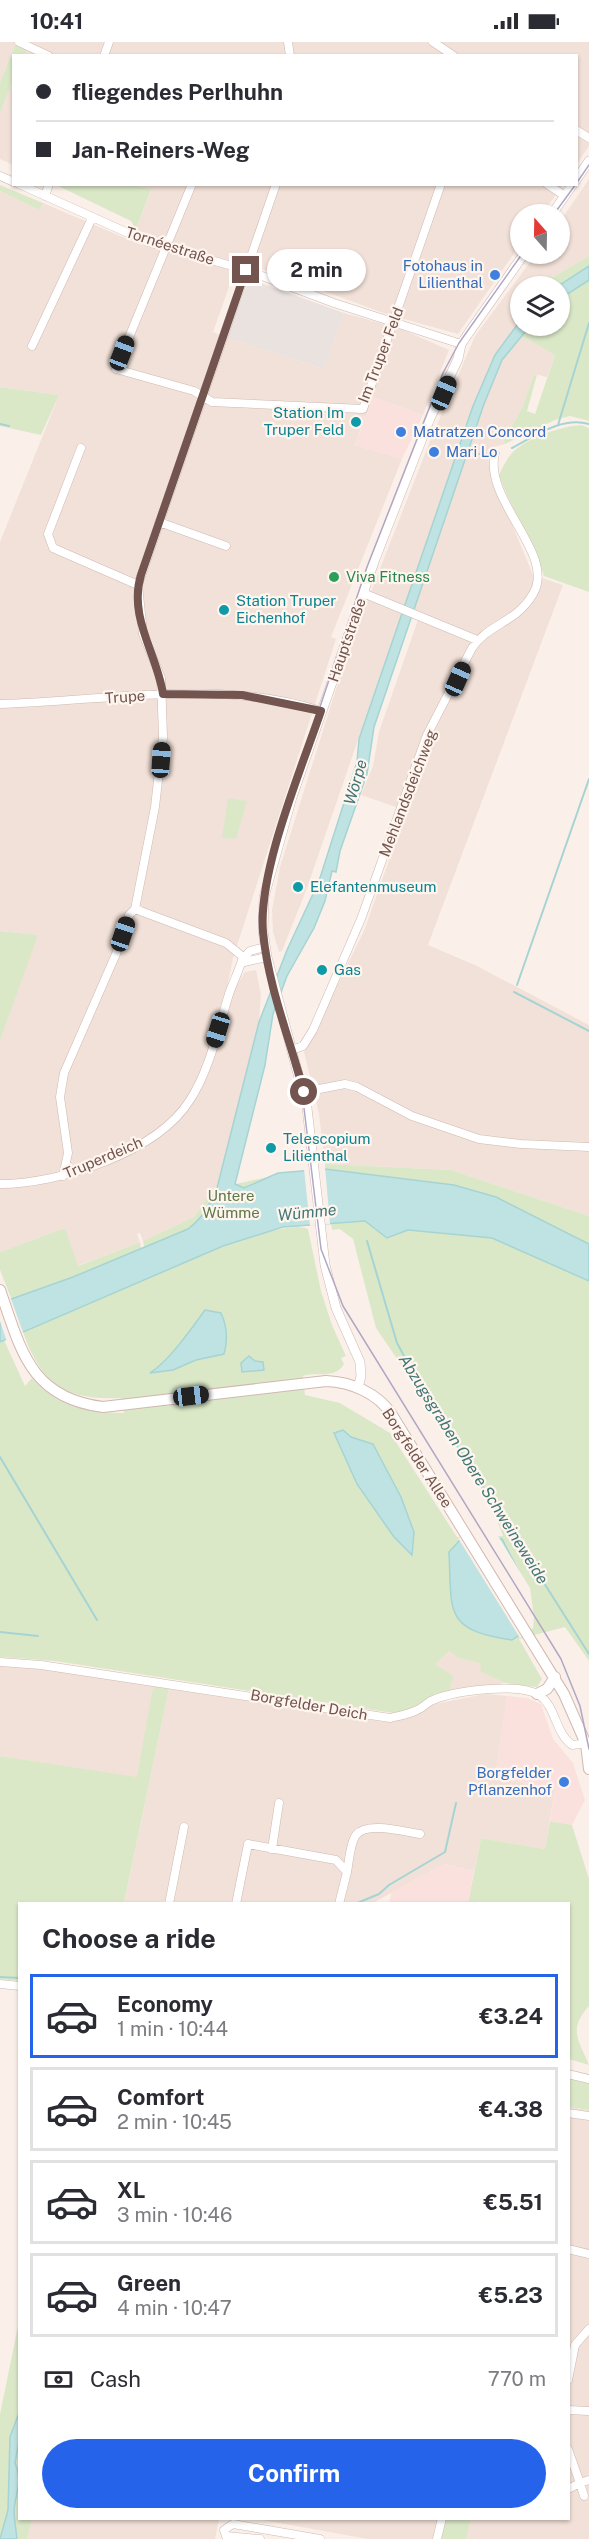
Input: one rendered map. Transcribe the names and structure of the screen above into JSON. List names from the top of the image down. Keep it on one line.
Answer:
{"streets":{"main road":["Borgfelder Allee"],"street":["Tornéestraße","Im Truper Feld","Hauptstraße","Trupe","Mehlandsdeichweg","Truperdeich","Borgfelder Deich"]},"crossings":[["Tornéestraße","Im Truper Feld"],["Tornéestraße","Hauptstraße"],["Hauptstraße","Trupe"],["Hauptstraße","Mehlandsdeichweg"]],"water":["Wörpe","Wümme","Abzugsgraben Obere Schweineweide"],"parks":["Untere Wümme"],"places":["Fotohaus in Lilienthal","Station Im Truper Feld","Matratzen Concord","Mari Lo","Viva Fitness","Station Truper Eichenhof","Elefantenmuseum","Gas","Telescopium Lilienthal","Borgfelder Pflanzenhof"],"north":"top","page":{"status":"10:41","banner":["fliegendes Perlhuhn","Jan-Reiners-Weg"],"bubble":"2 min","heading":"Choose a ride","list":[{"name":"Economy","note":"1 min · 10:44","value":"€3.24"},{"name":"Comfort","note":"2 min · 10:45","value":"€4.38"},{"name":"XL","note":"3 min · 10:46","value":"€5.51"},{"name":"Green","note":"4 min · 10:47","value":"€5.23"}],"pay":["Cash","770 m"],"buttons":"Confirm"}}
